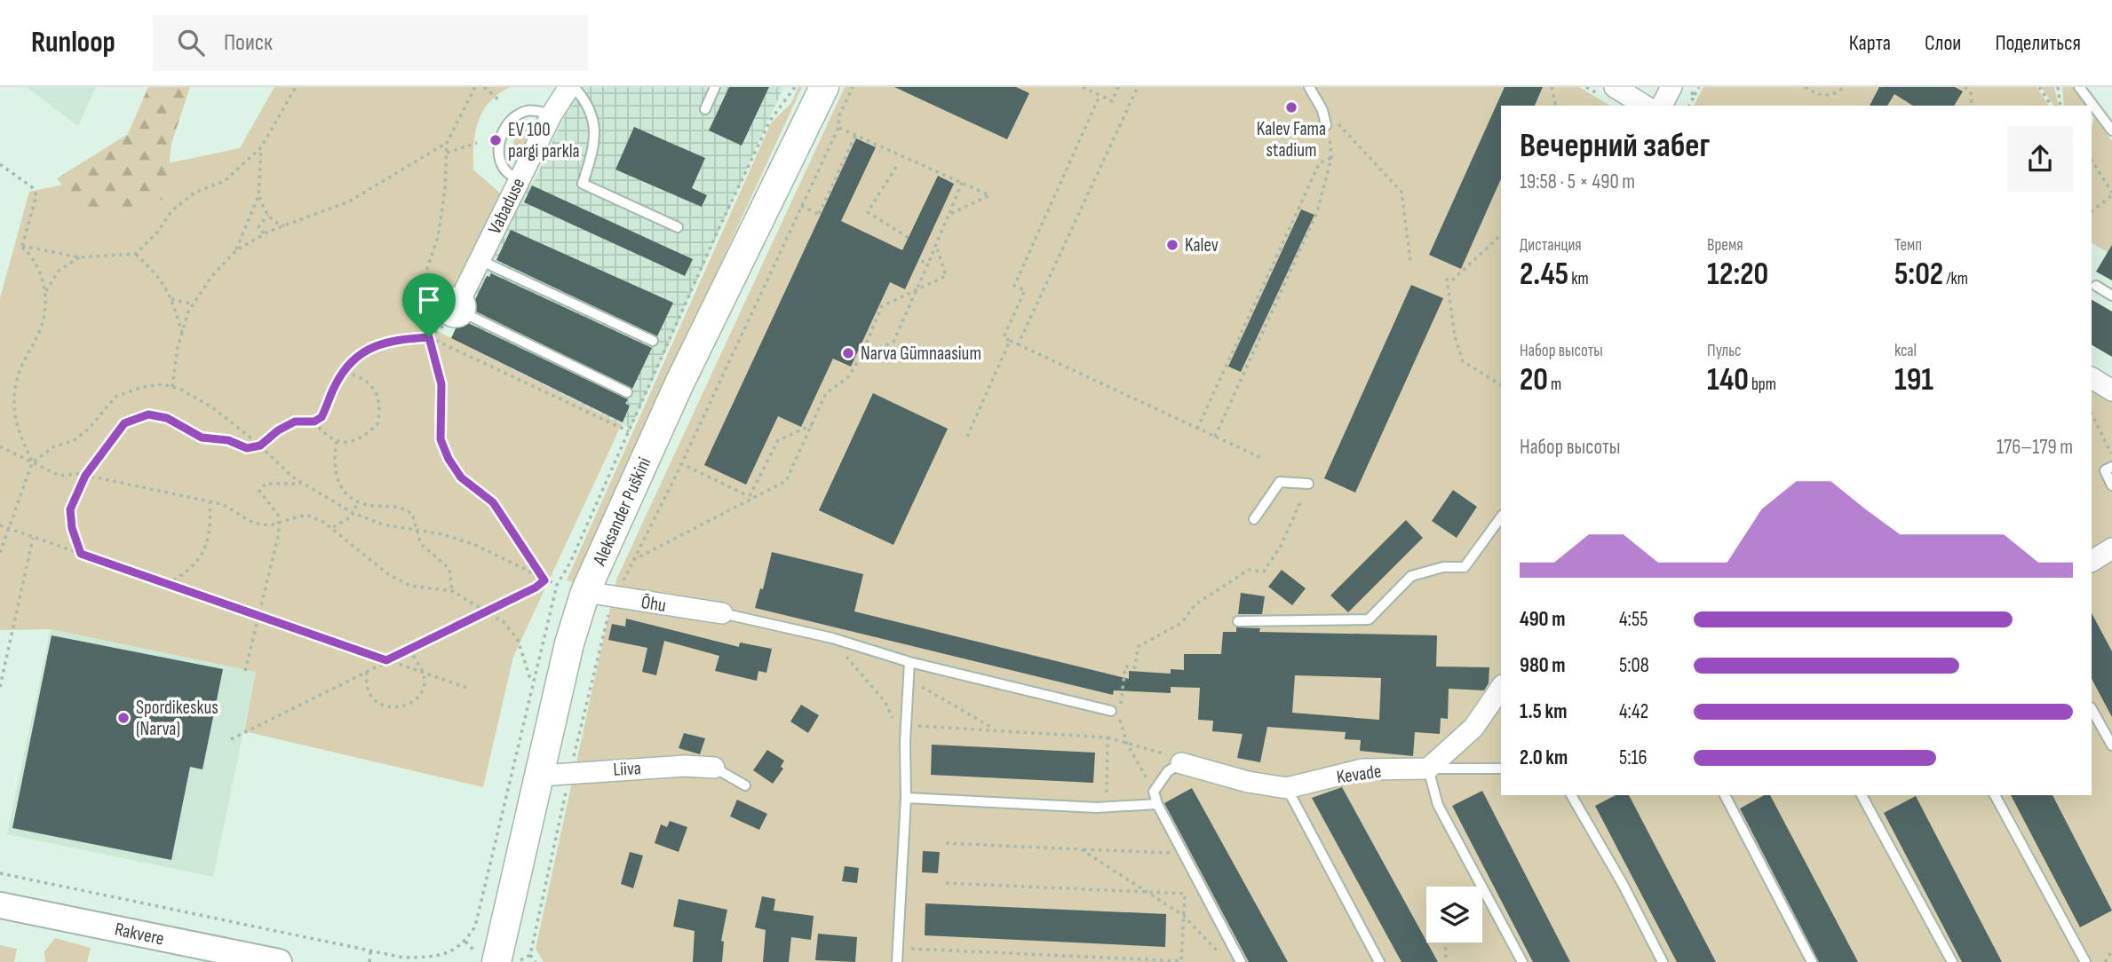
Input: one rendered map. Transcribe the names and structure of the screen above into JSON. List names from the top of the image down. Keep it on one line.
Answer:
{"streets":{"main road":["Aleksander Puškini"],"street":["Vabaduse","Õhu","Liiva","Kevade","Rakvere"]},"crossings":[["Aleksander Puškini","Õhu"],["Aleksander Puškini","Liiva"]],"places":["Kalev Fama stadium","EV 100 pargi parkla","Kalev","Narva Gümnaasium","Spordikeskus (Narva)"],"page":{"header":"Runloop","search":"Поиск","nav":["Карта","Слои","Поделиться"],"heading":["Вечерний забег","19:58 · 5 × 490 m"],"stats":[["Дистанция","2.45 km"],["Время","12:20"],["Темп","5:02 /km"],["Набор высоты","20 m"],["Пульс","140 bpm"],["kcal","191"]],"chart":["Набор высоты","176–179 m"],"list":[{"name":"490 m","note":"4:55"},{"name":"980 m","note":"5:08"},{"name":"1.5 km","note":"4:42"},{"name":"2.0 km","note":"5:16"}]}}
